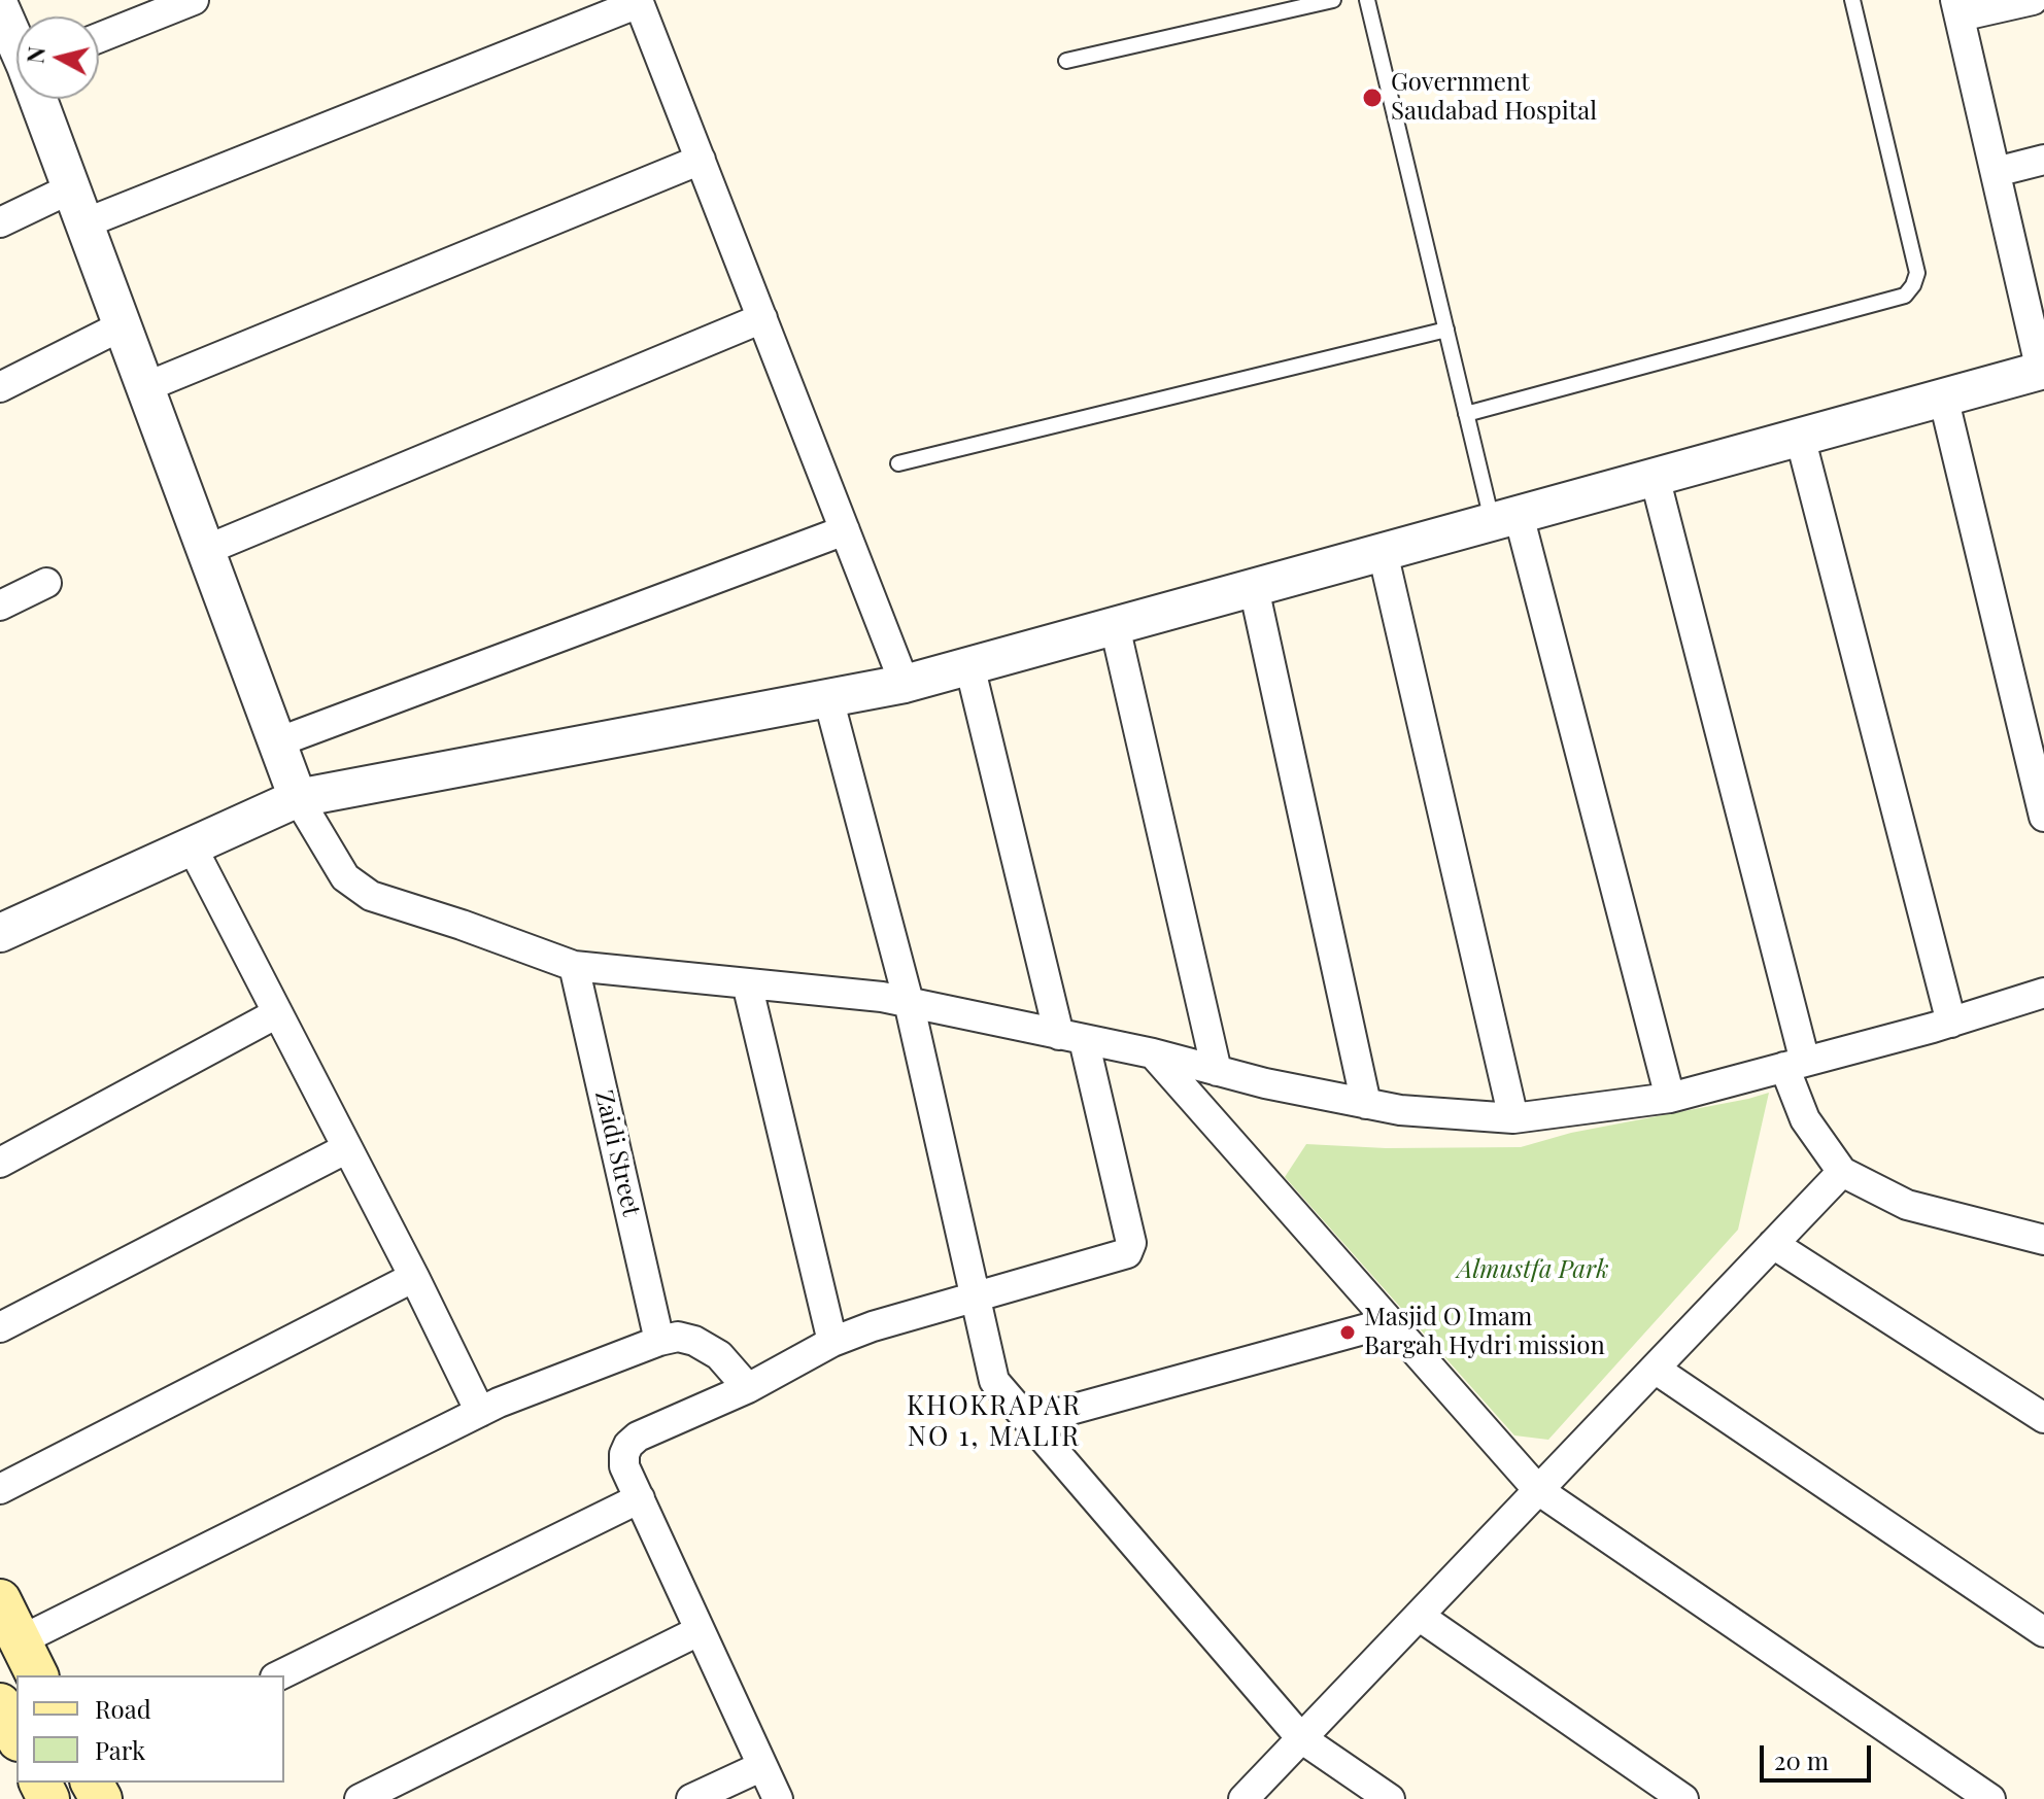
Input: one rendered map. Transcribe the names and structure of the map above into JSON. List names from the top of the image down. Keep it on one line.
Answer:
{"streets":{"street":["Zaidi Street"]},"districts":["KHOKRAPAR NO 1, MALIR"],"parks":["Almustfa Park"],"places":["Government Saudabad Hospital","Masjid O Imam Bargah Hydri mission"],"legend":["Road","Park"],"scale_bar":"20 m","north":"left"}
